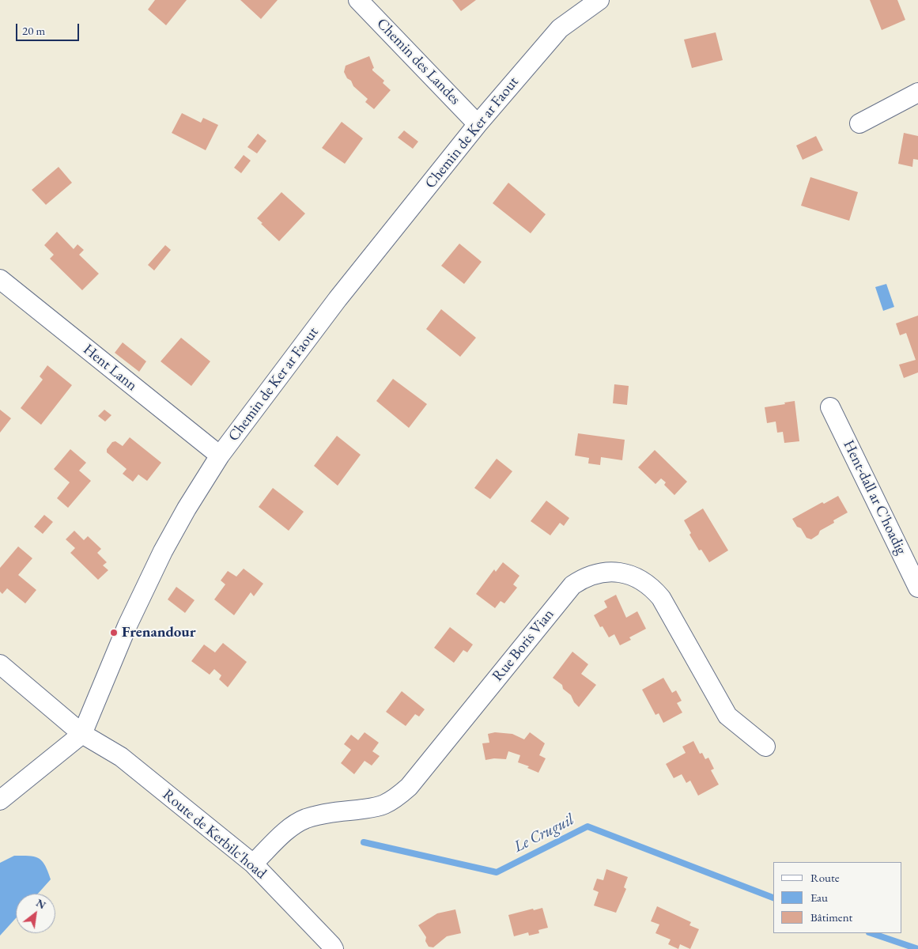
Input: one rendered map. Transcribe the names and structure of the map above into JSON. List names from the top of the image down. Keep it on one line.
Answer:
{"streets":{"street":["Chemin des Landes","Chemin de Ker ar Faout","Hent Lann","Hent-dall ar C'hoadig","Rue Boris Vian","Route de Kerbilc'hoad"]},"crossings":[["Chemin des Landes","Chemin de Ker ar Faout"],["Chemin de Ker ar Faout","Hent Lann"],["Chemin de Ker ar Faout","Route de Kerbilc'hoad"],["Rue Boris Vian","Route de Kerbilc'hoad"]],"water":["Le Cruguil"],"places":["Frenandour"],"legend":["Route","Eau","Bâtiment"],"scale_bar":"20 m","north":"top right"}
